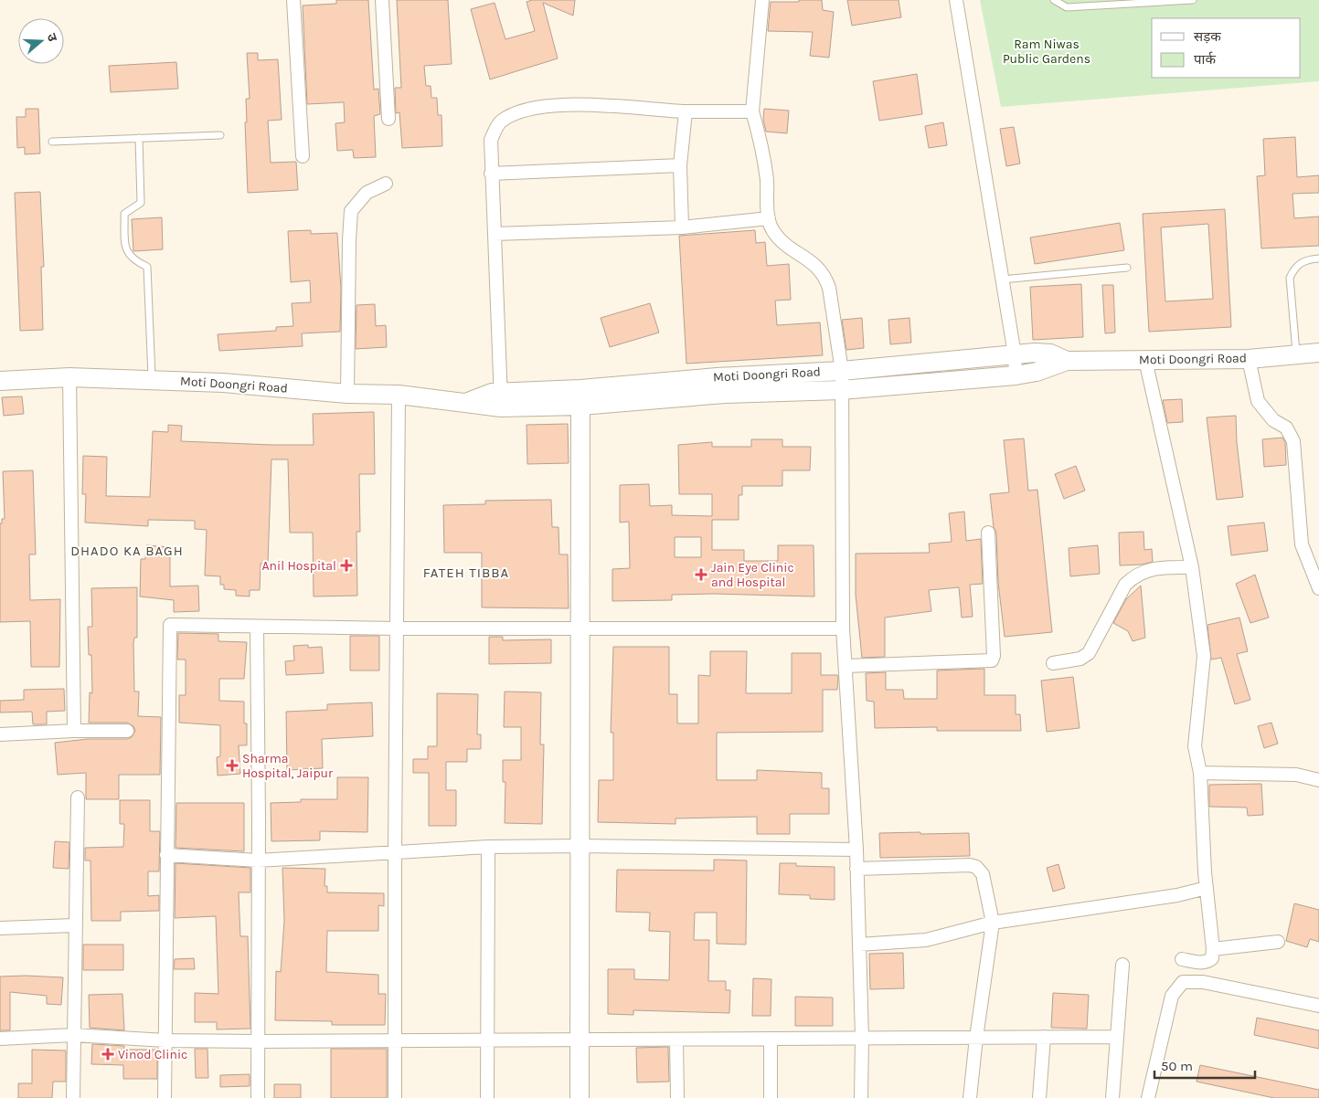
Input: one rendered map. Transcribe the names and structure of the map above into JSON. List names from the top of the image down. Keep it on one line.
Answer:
{"streets":{"street":["Moti Doongri Road"]},"districts":["DHADO KA BAGH","FATEH TIBBA"],"parks":["Ram Niwas Public Gardens"],"places":{"health":["Anil Hospital","Jain Eye Clinic and Hospital","Sharma Hospital, Jaipur","Vinod Clinic"]},"legend":["सड़क","पार्क"],"scale_bar":"50 m","north":"right"}
